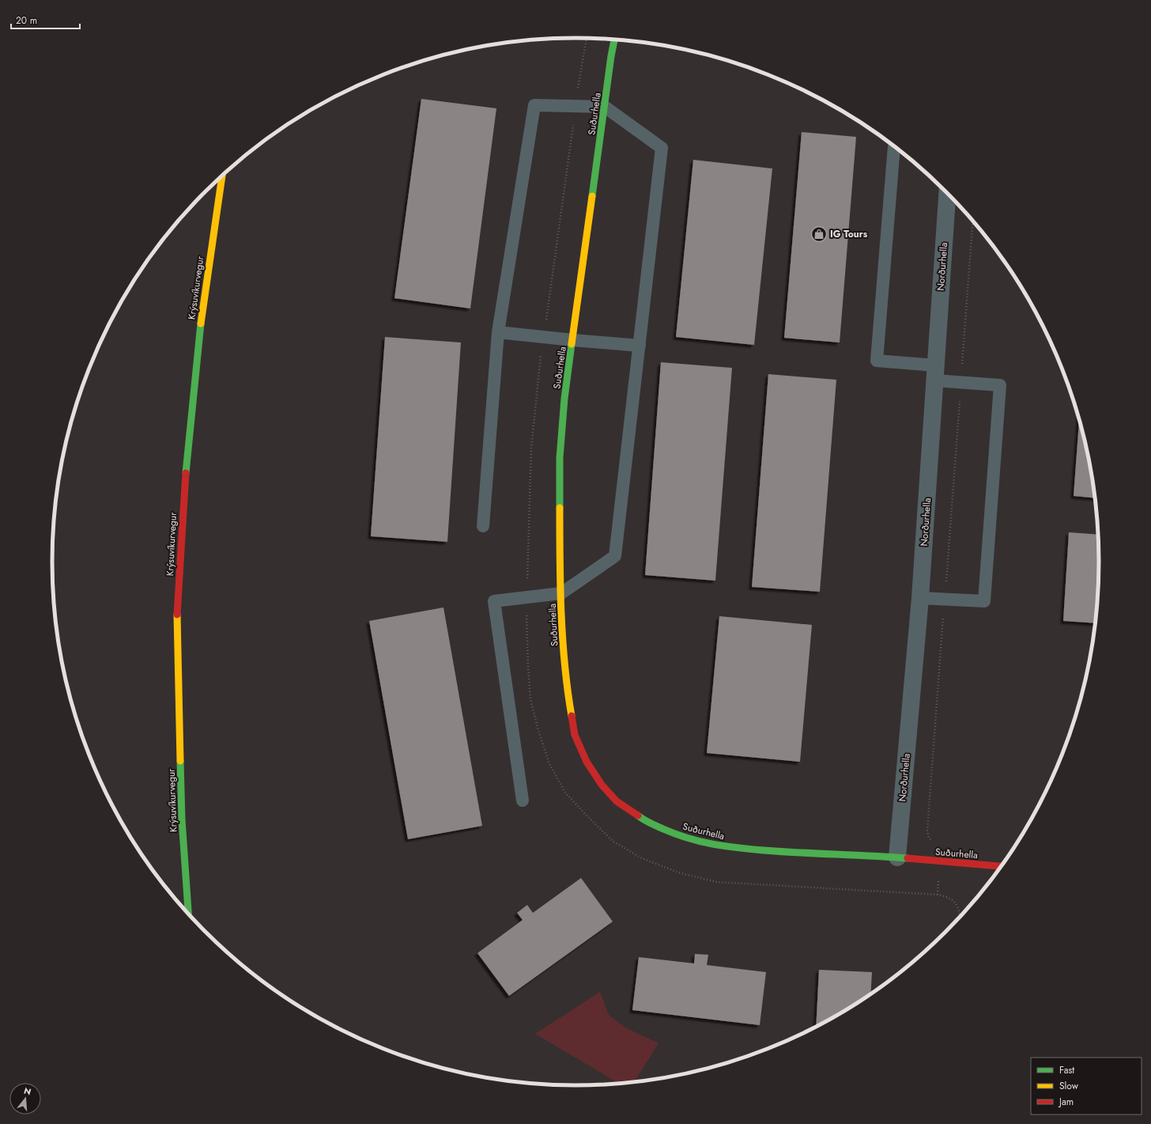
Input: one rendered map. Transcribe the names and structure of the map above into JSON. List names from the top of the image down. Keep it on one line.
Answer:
{"streets":{"street":["Suðurhella","Norðurhella","Krýsuvíkurvegur"]},"crossings":[["Suðurhella","Norðurhella"]],"places":{"shop":["IG Tours"]},"legend":["Fast","Slow","Jam"],"scale_bar":"20 m","north":"top"}
